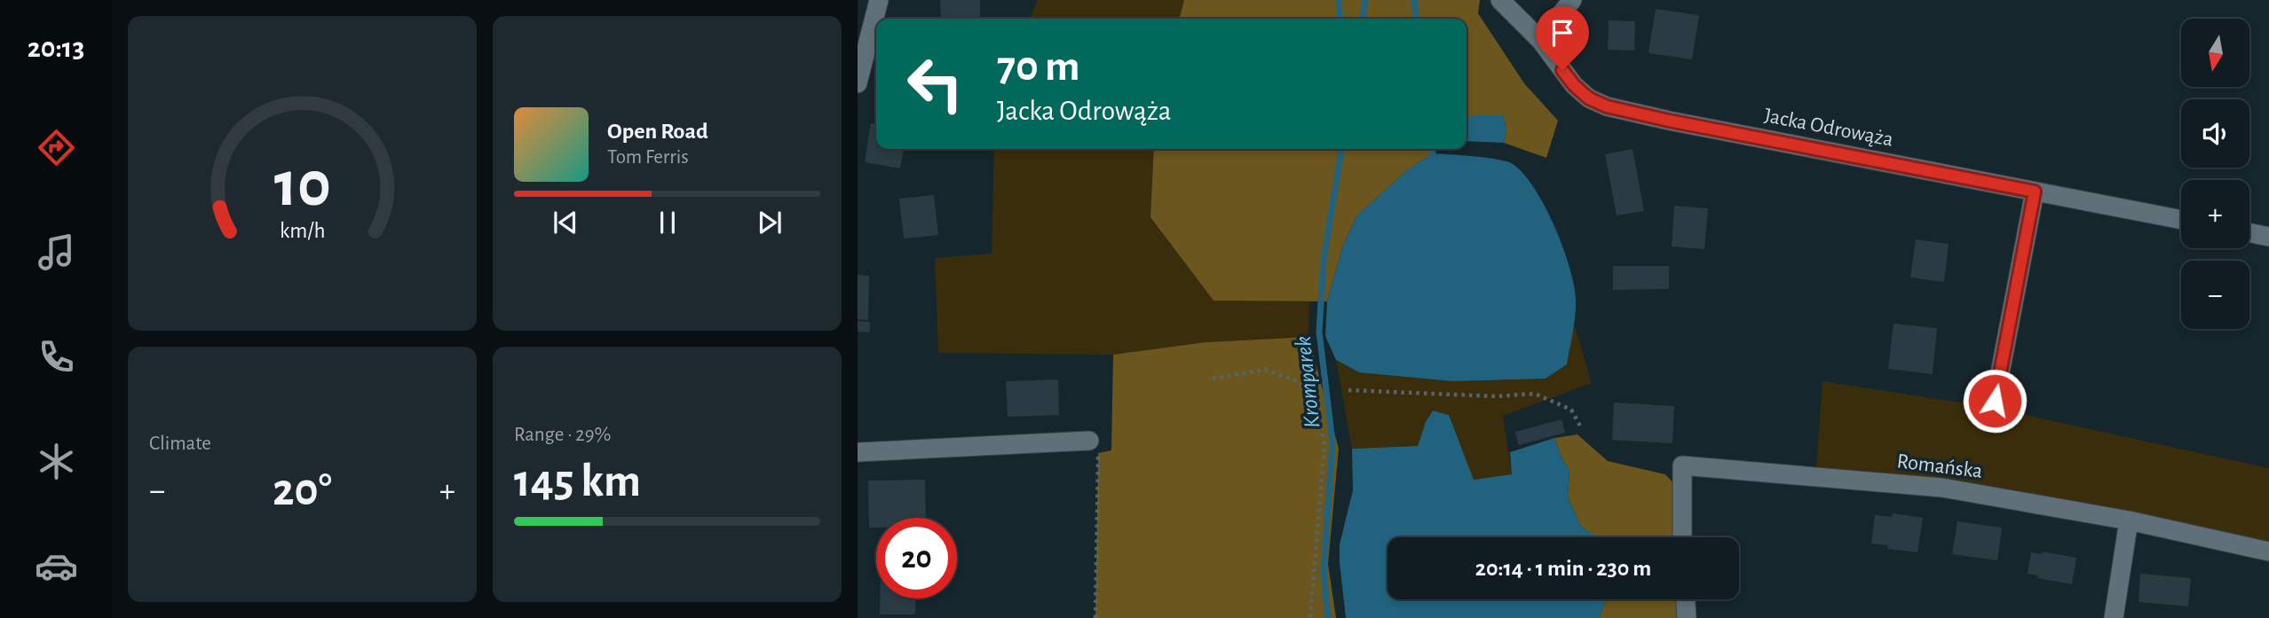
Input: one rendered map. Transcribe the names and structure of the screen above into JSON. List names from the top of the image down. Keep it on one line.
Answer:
{"streets":{"street":["Jacka Odrowąża","Romańska"]},"water":["Kromparek"],"north":"bottom","page":{"tabs":"20:13","map_buttons":["+","−"],"turn":["70 m","Jacka Odrowąża"],"song":["Open Road","Tom Ferris"],"tile":["Climate",["Range · 29%","145 km"]],"heat":["−","20°","+"],"limit":"20","trip":"20:14 · 1 min · 230 m","gauge":["10","km/h"]}}
